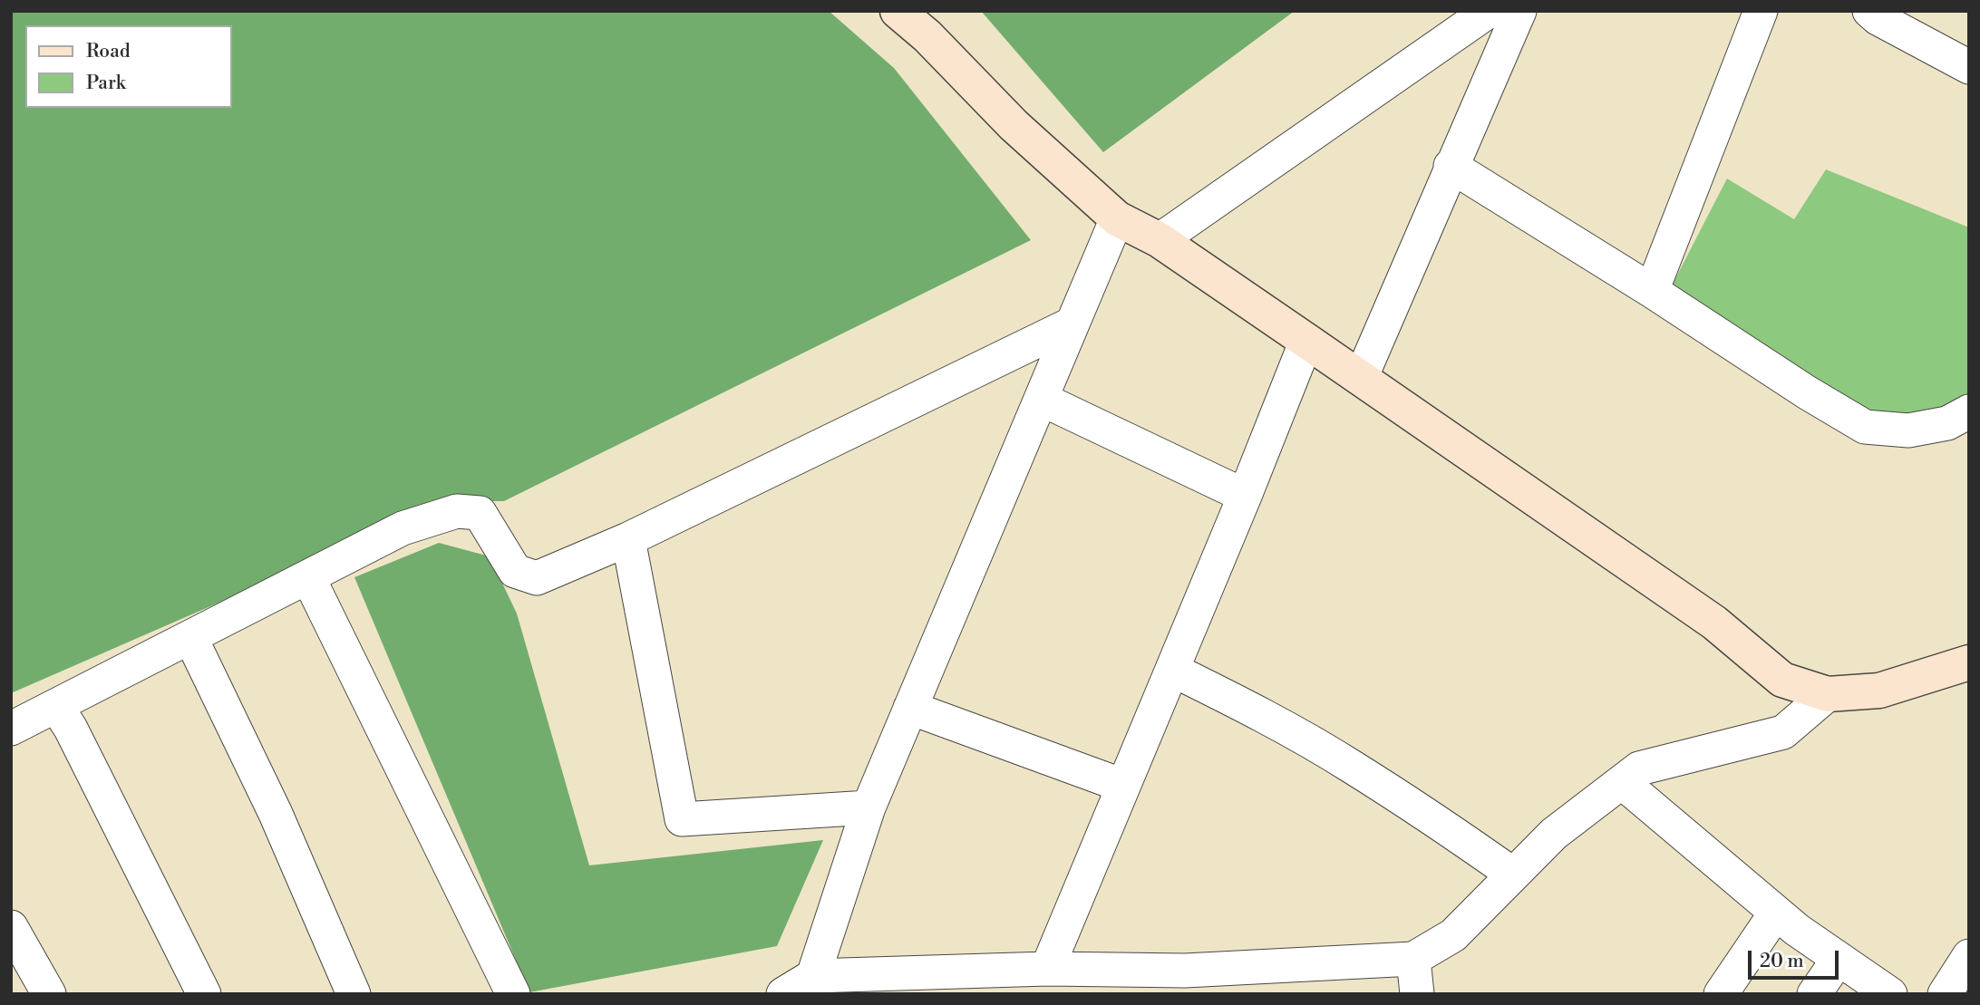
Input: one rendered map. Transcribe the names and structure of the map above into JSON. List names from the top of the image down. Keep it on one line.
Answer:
{"legend":["Road","Park"],"scale_bar":"20 m"}
